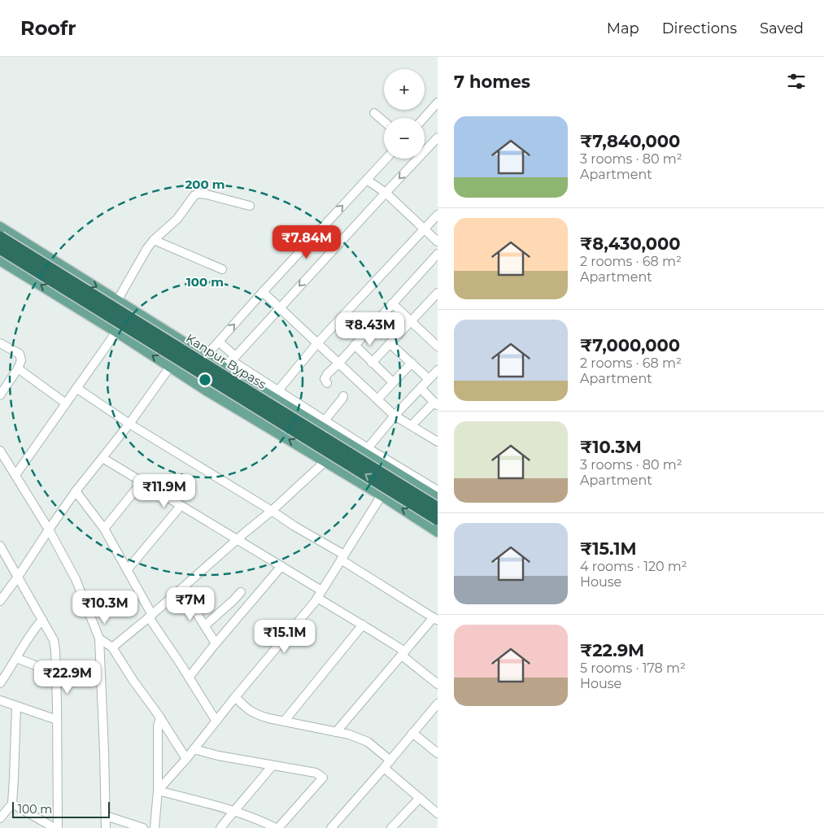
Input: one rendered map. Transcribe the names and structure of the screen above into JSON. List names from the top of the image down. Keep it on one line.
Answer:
{"streets":{"highway":["Kanpur Bypass"]},"scale_bar":"100 m","page":{"header":"Roofr","nav":["Map","Directions","Saved"],"heading":"7 homes","map_buttons":["+","−"],"list":[{"name":"₹7,840,000","note":"3 rooms · 80 m² · Apartment"},{"name":"₹8,430,000","note":"2 rooms · 68 m² · Apartment"},{"name":"₹7,000,000","note":"2 rooms · 68 m² · Apartment"},{"name":"₹10.3M","note":"3 rooms · 80 m² · Apartment"},{"name":"₹15.1M","note":"4 rooms · 120 m² · House"},{"name":"₹22.9M","note":"5 rooms · 178 m² · House"}],"price":["₹7.84M","₹8.43M","₹11.9M","₹7M","₹10.3M","₹15.1M","₹22.9M"],"scale":"100 m"},"rings":["200 m","100 m"]}
